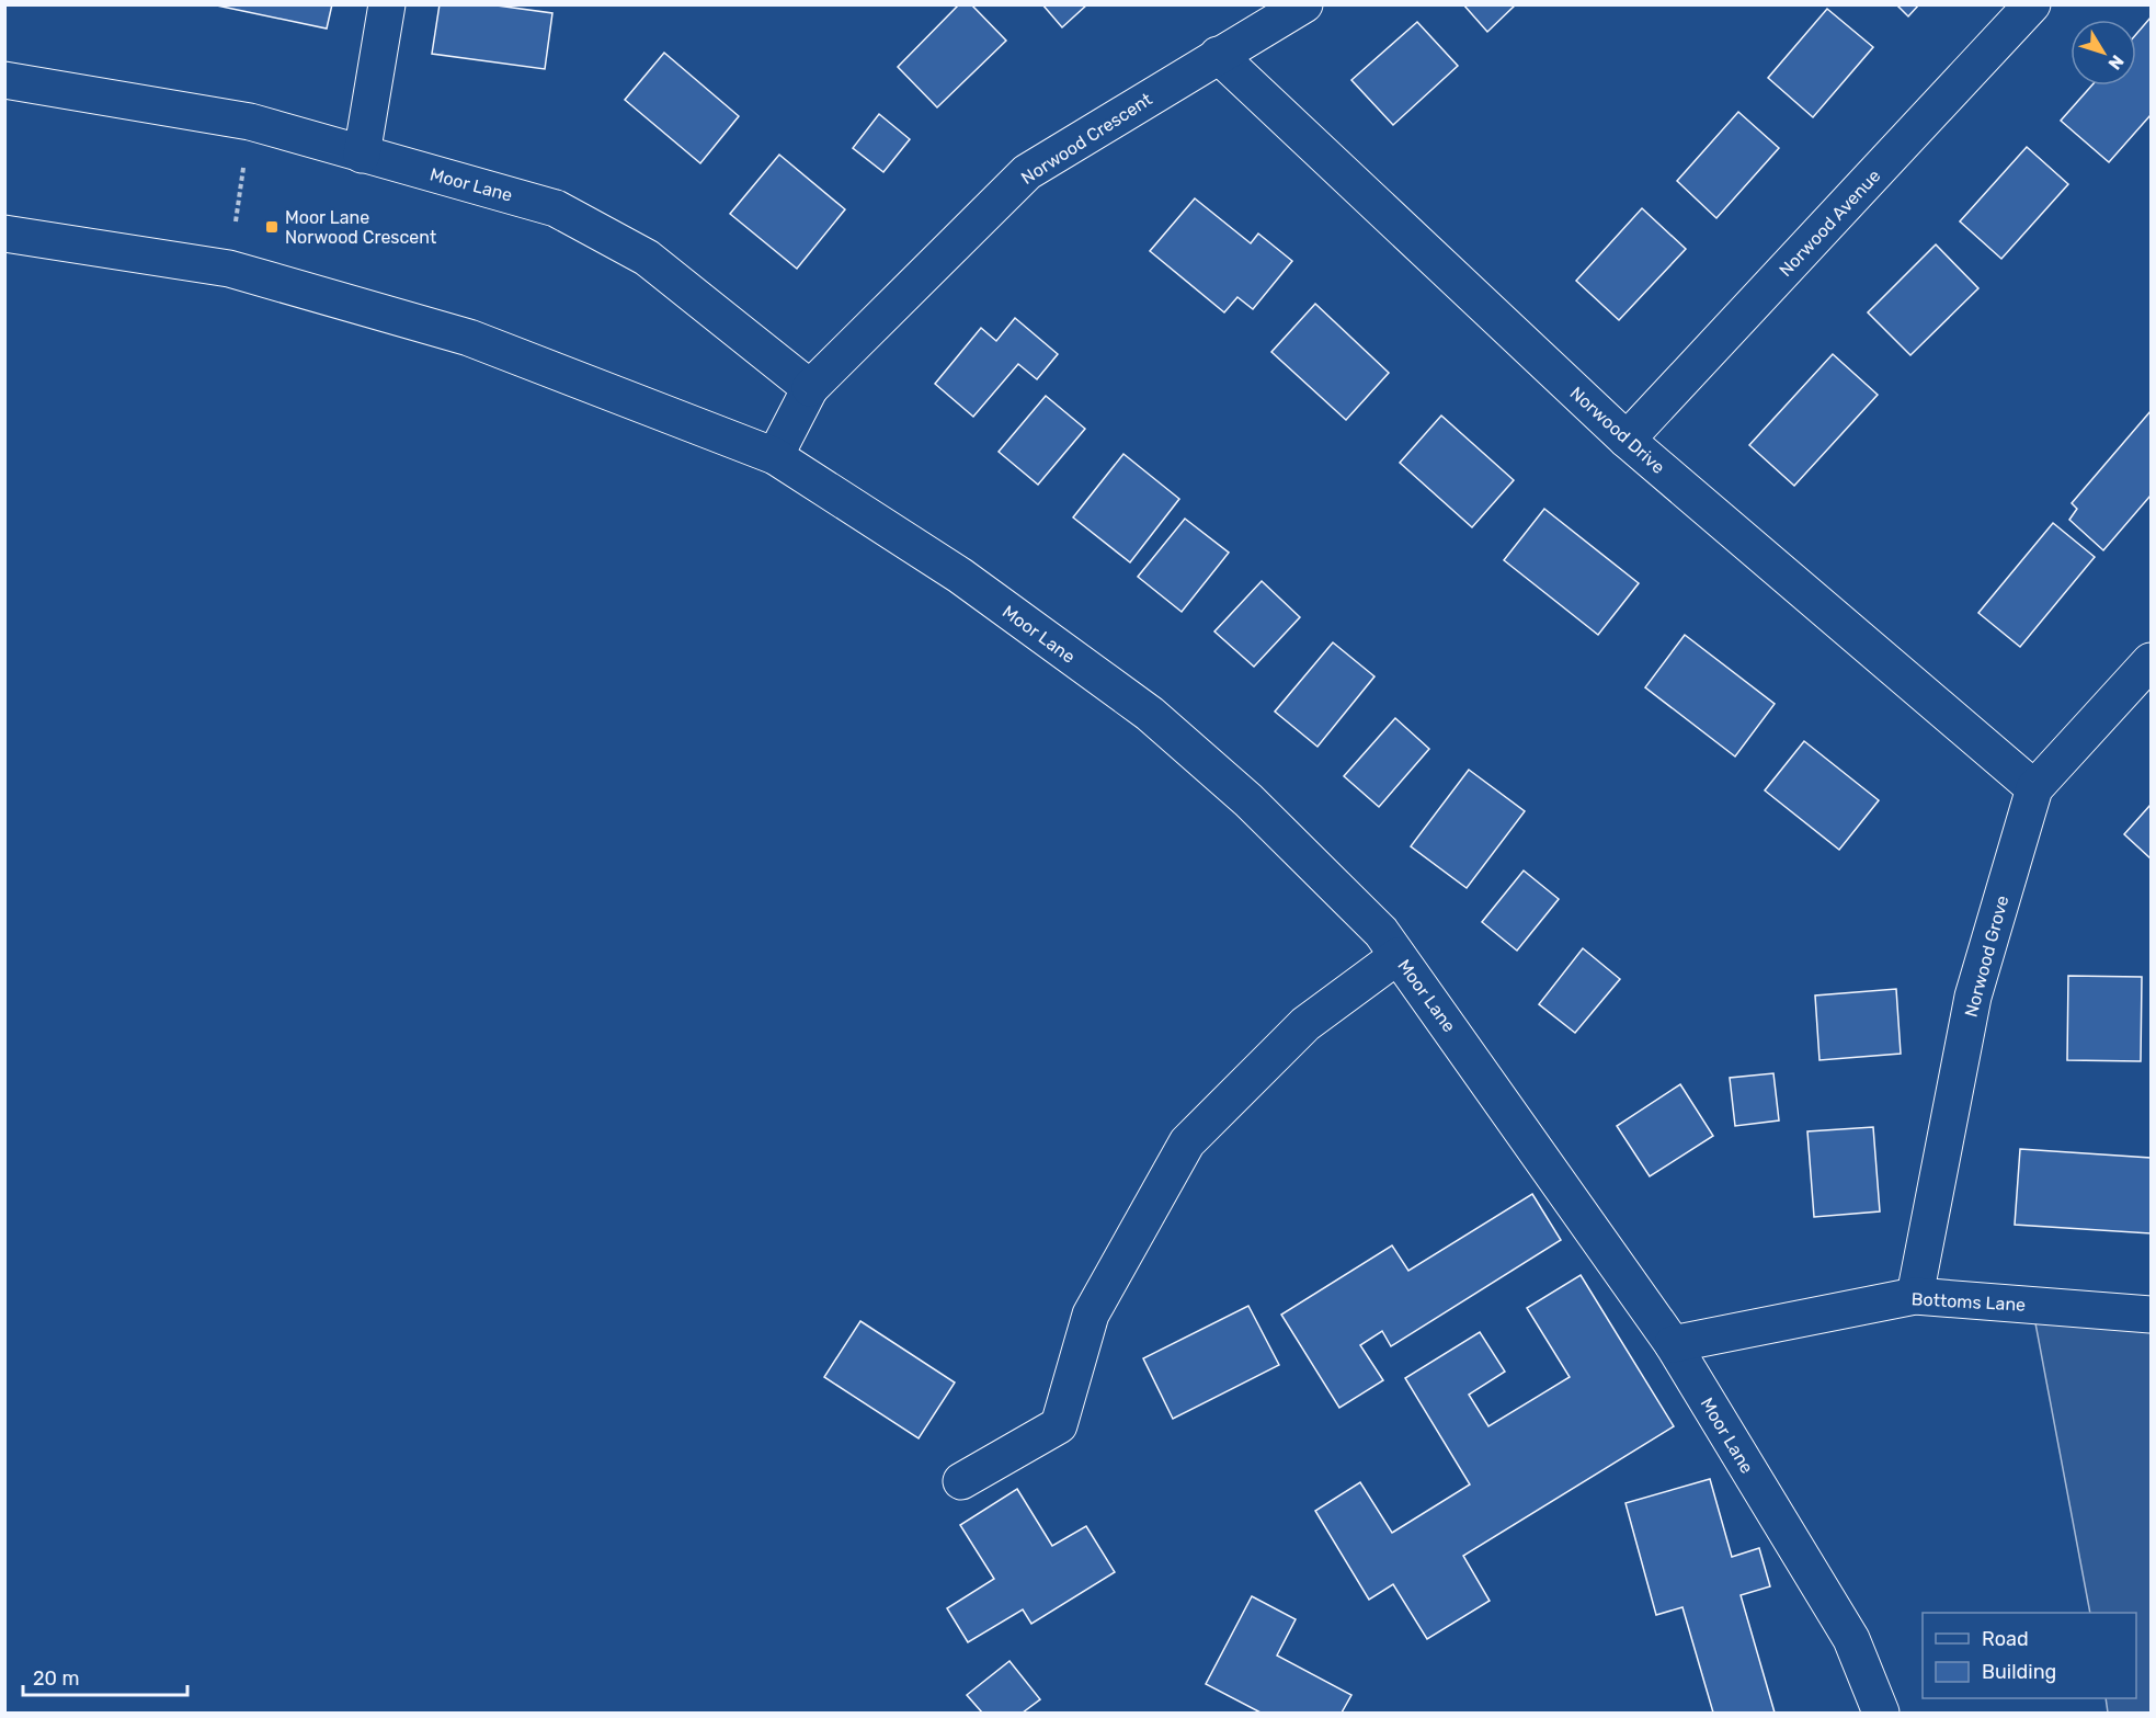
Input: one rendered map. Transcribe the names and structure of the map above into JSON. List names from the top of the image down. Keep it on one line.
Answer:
{"streets":{"street":["Norwood Crescent","Moor Lane","Norwood Avenue","Norwood Drive","Norwood Grove","Bottoms Lane"]},"crossings":[["Norwood Crescent","Moor Lane"],["Norwood Crescent","Norwood Drive"],["Moor Lane","Bottoms Lane"],["Norwood Avenue","Norwood Drive"],["Norwood Drive","Norwood Grove"],["Norwood Grove","Bottoms Lane"]],"places":{"transit":["Moor Lane Norwood Crescent"]},"legend":["Road","Building"],"scale_bar":"20 m","north":"bottom right"}
